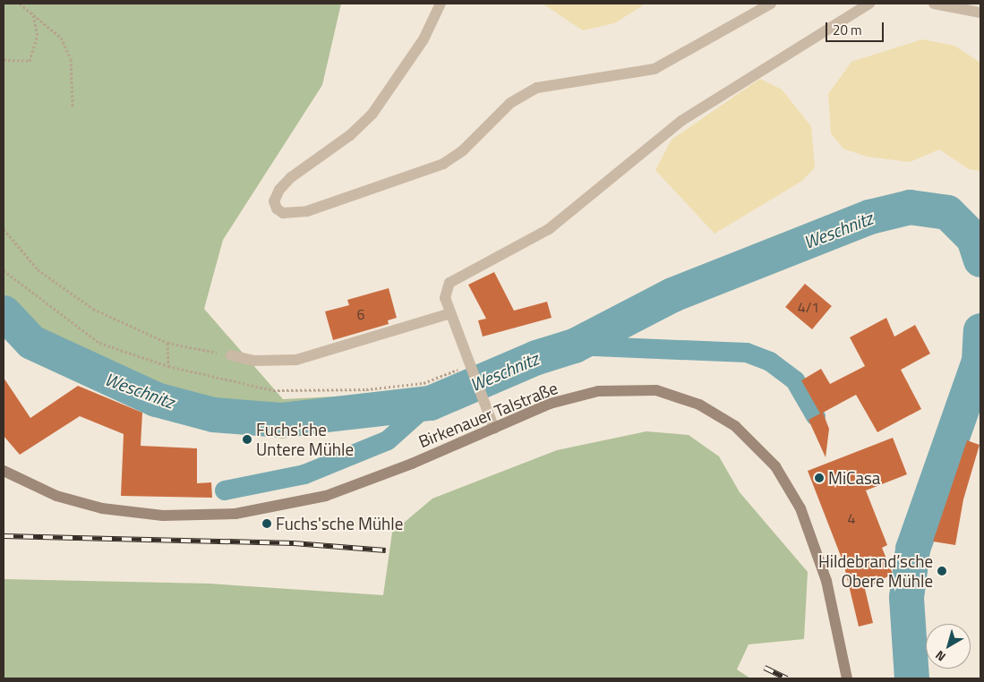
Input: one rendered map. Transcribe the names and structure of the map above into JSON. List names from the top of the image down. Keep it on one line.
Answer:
{"streets":{"main road":["Birkenauer Talstraße"]},"water":["Weschnitz"],"places":["Fuchs'che Untere Mühle","MiCasa","Fuchs'sche Mühle","Hildebrand’sche Obere Mühle"],"house_numbers":["4/1","6","4"],"scale_bar":"20 m","north":"bottom left"}
